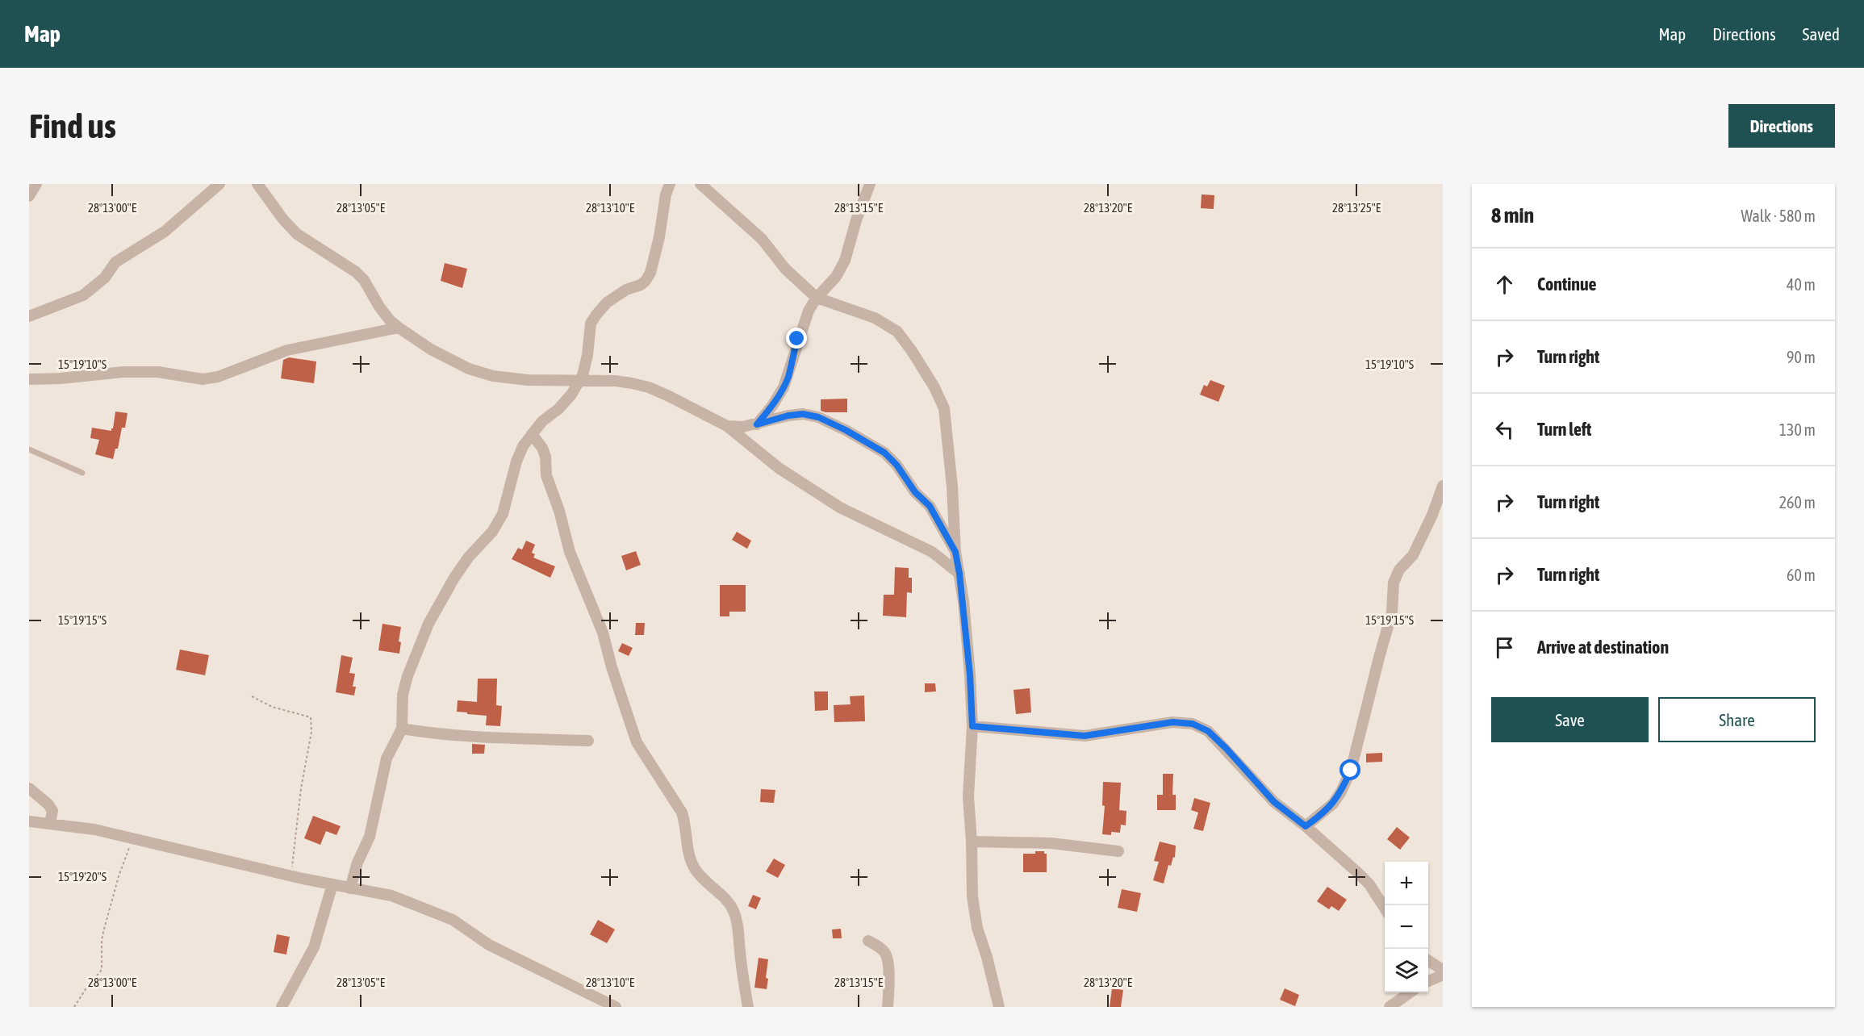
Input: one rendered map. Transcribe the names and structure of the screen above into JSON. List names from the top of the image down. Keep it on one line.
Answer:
{"page":{"header":"Map","nav":["Map","Directions","Saved"],"buttons":["Directions",["Save","Share"]],"title":"Find us","heading":["8 min","Walk · 580 m"],"list":[["Continue","40 m"],["Turn right","90 m"],["Turn left","130 m"],["Turn right","260 m"],["Turn right","60 m"],"Arrive at destination"],"map_buttons":["+","−"]},"coordinates":["28°13'00\"E","28°13'05\"E","28°13'10\"E","28°13'15\"E","28°13'20\"E","28°13'25\"E","15°19'10\"S","15°19'15\"S","15°19'20\"S"]}
